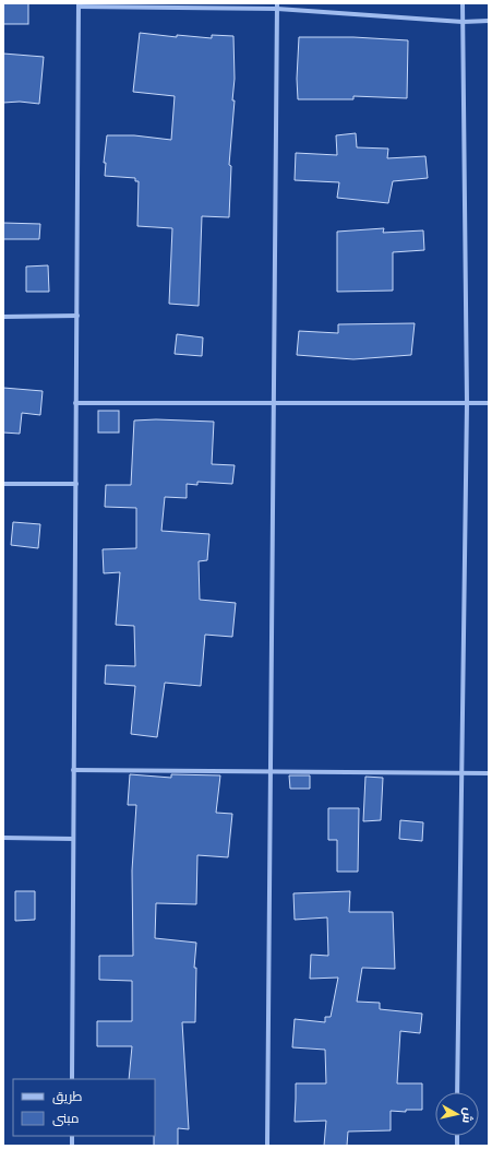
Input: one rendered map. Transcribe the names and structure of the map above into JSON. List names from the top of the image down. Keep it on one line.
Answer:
{"legend":["طريق","مبنى"],"north":"right"}
